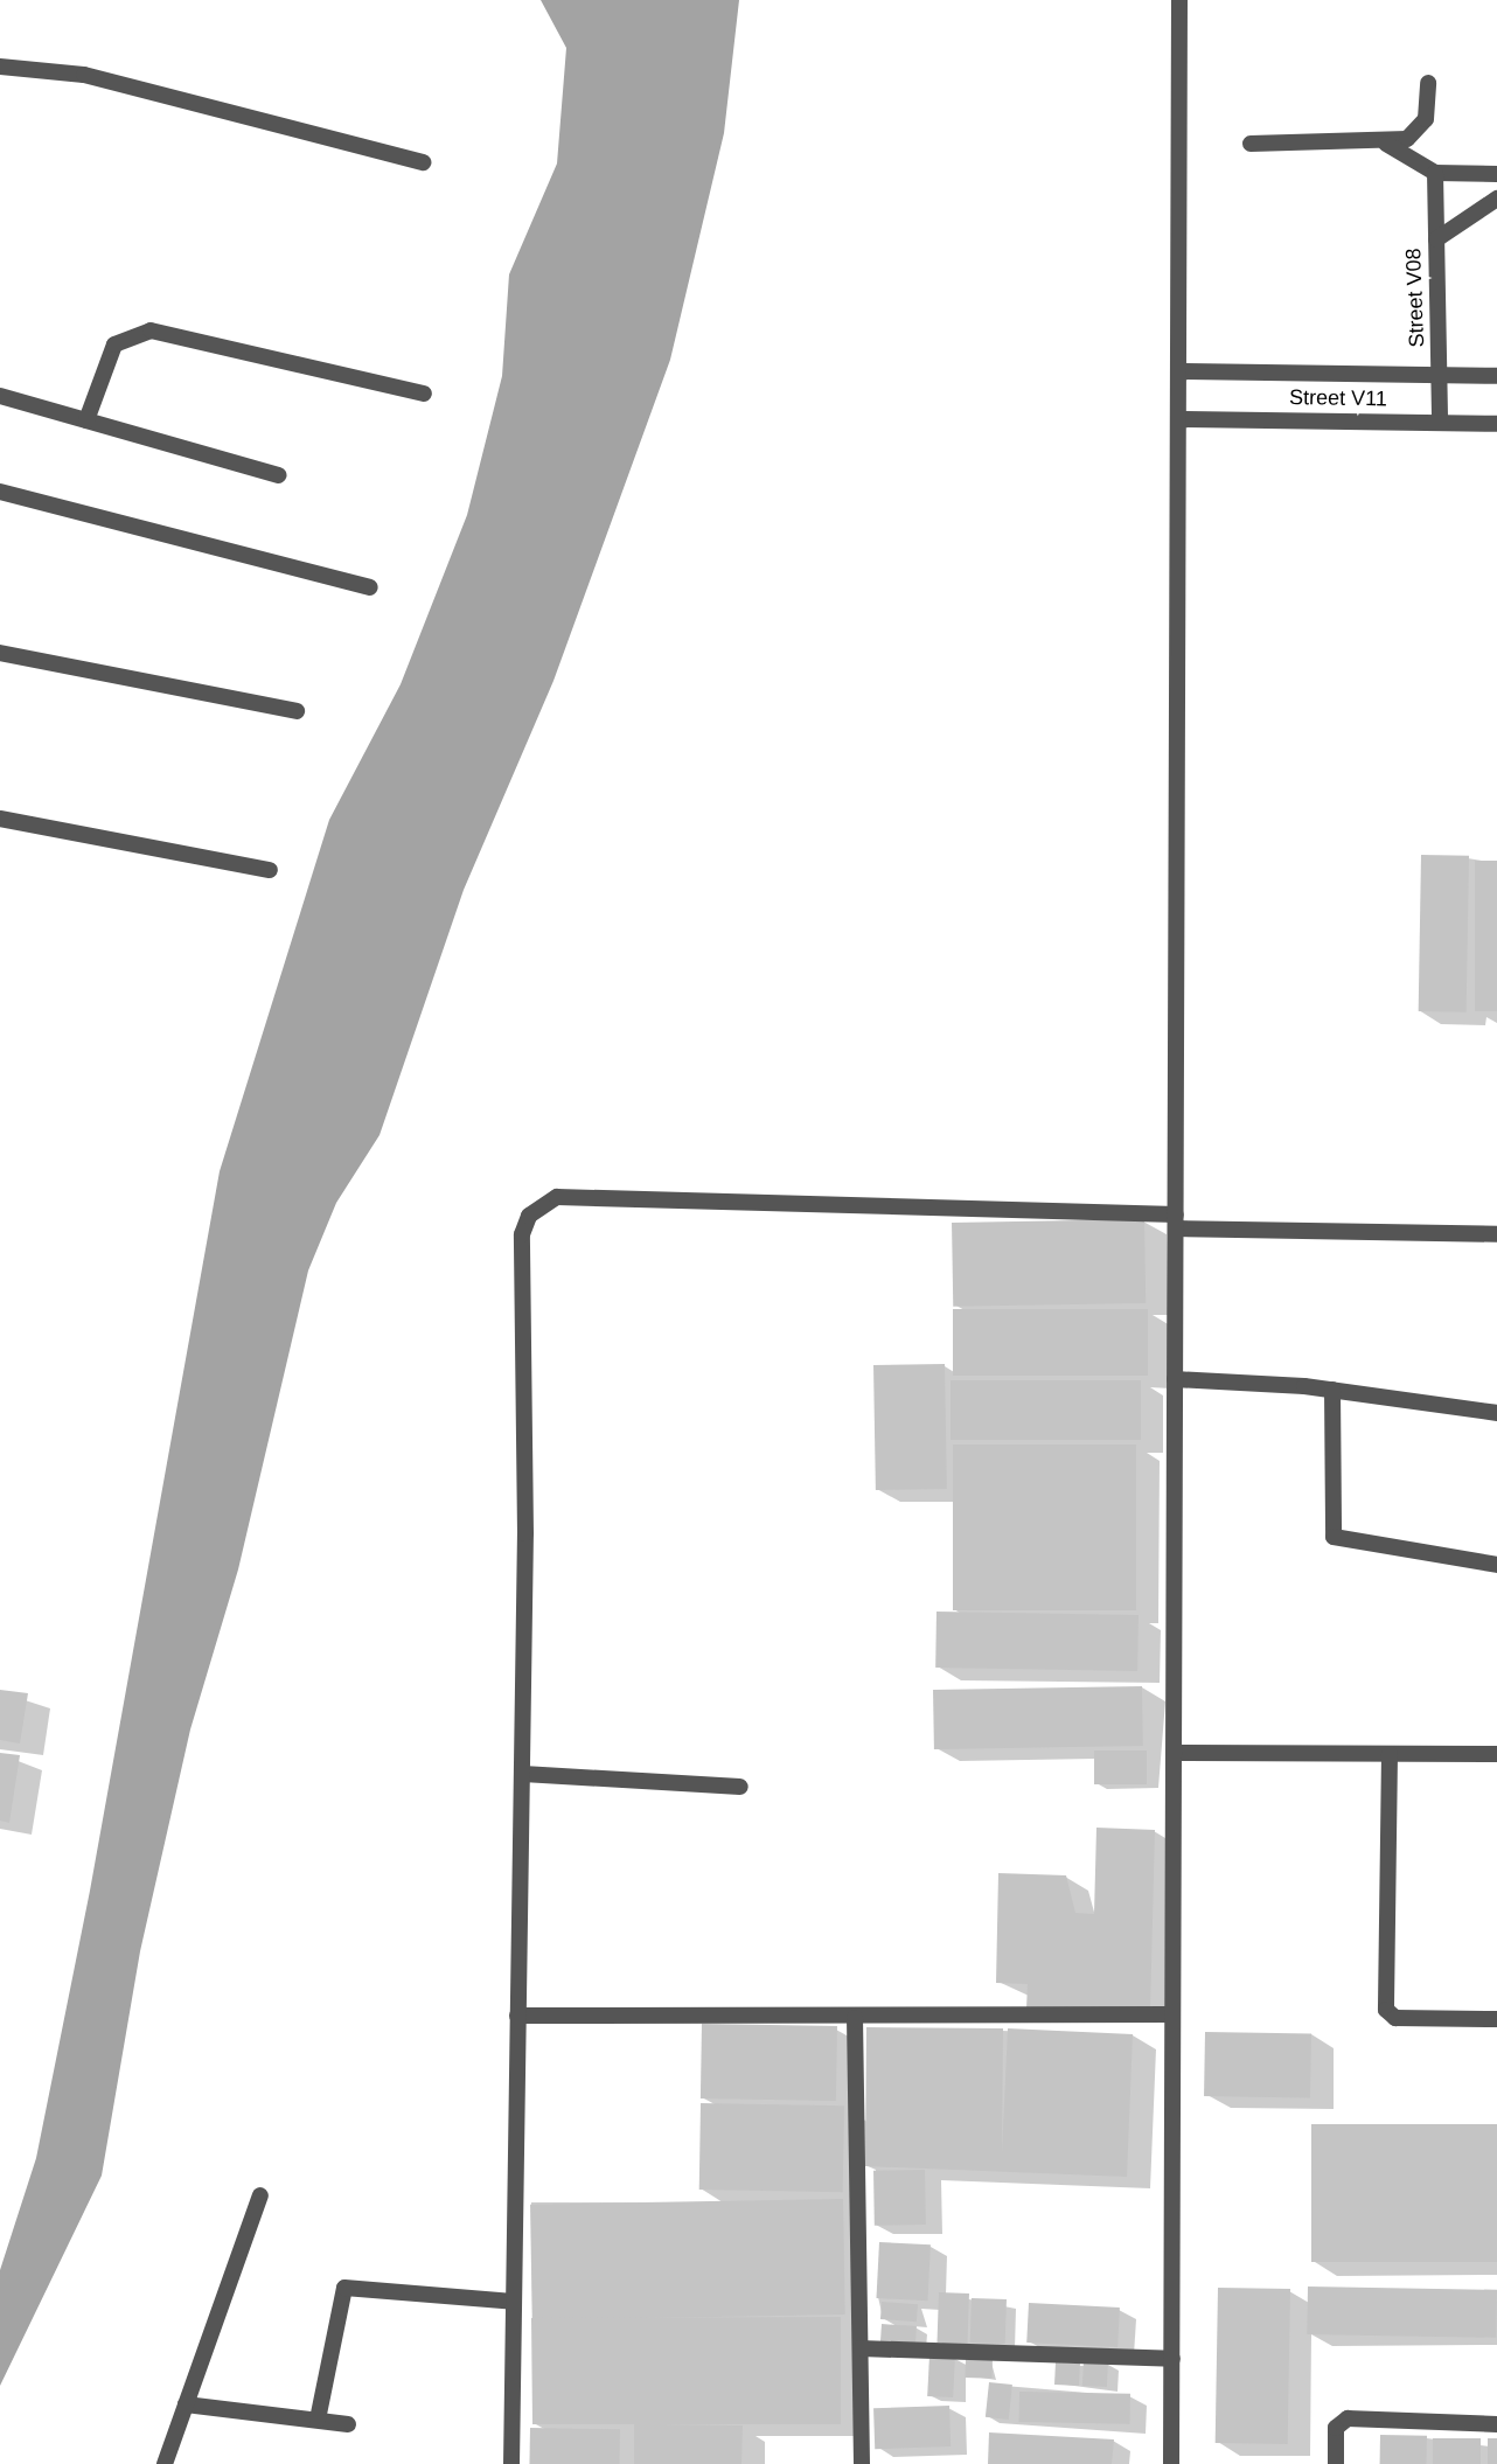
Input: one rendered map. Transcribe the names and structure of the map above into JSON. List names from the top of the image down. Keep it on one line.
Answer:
{"streets":{"street":["Street V08","Street V11"]},"crossings":[["Street V08","Street V11"]]}
